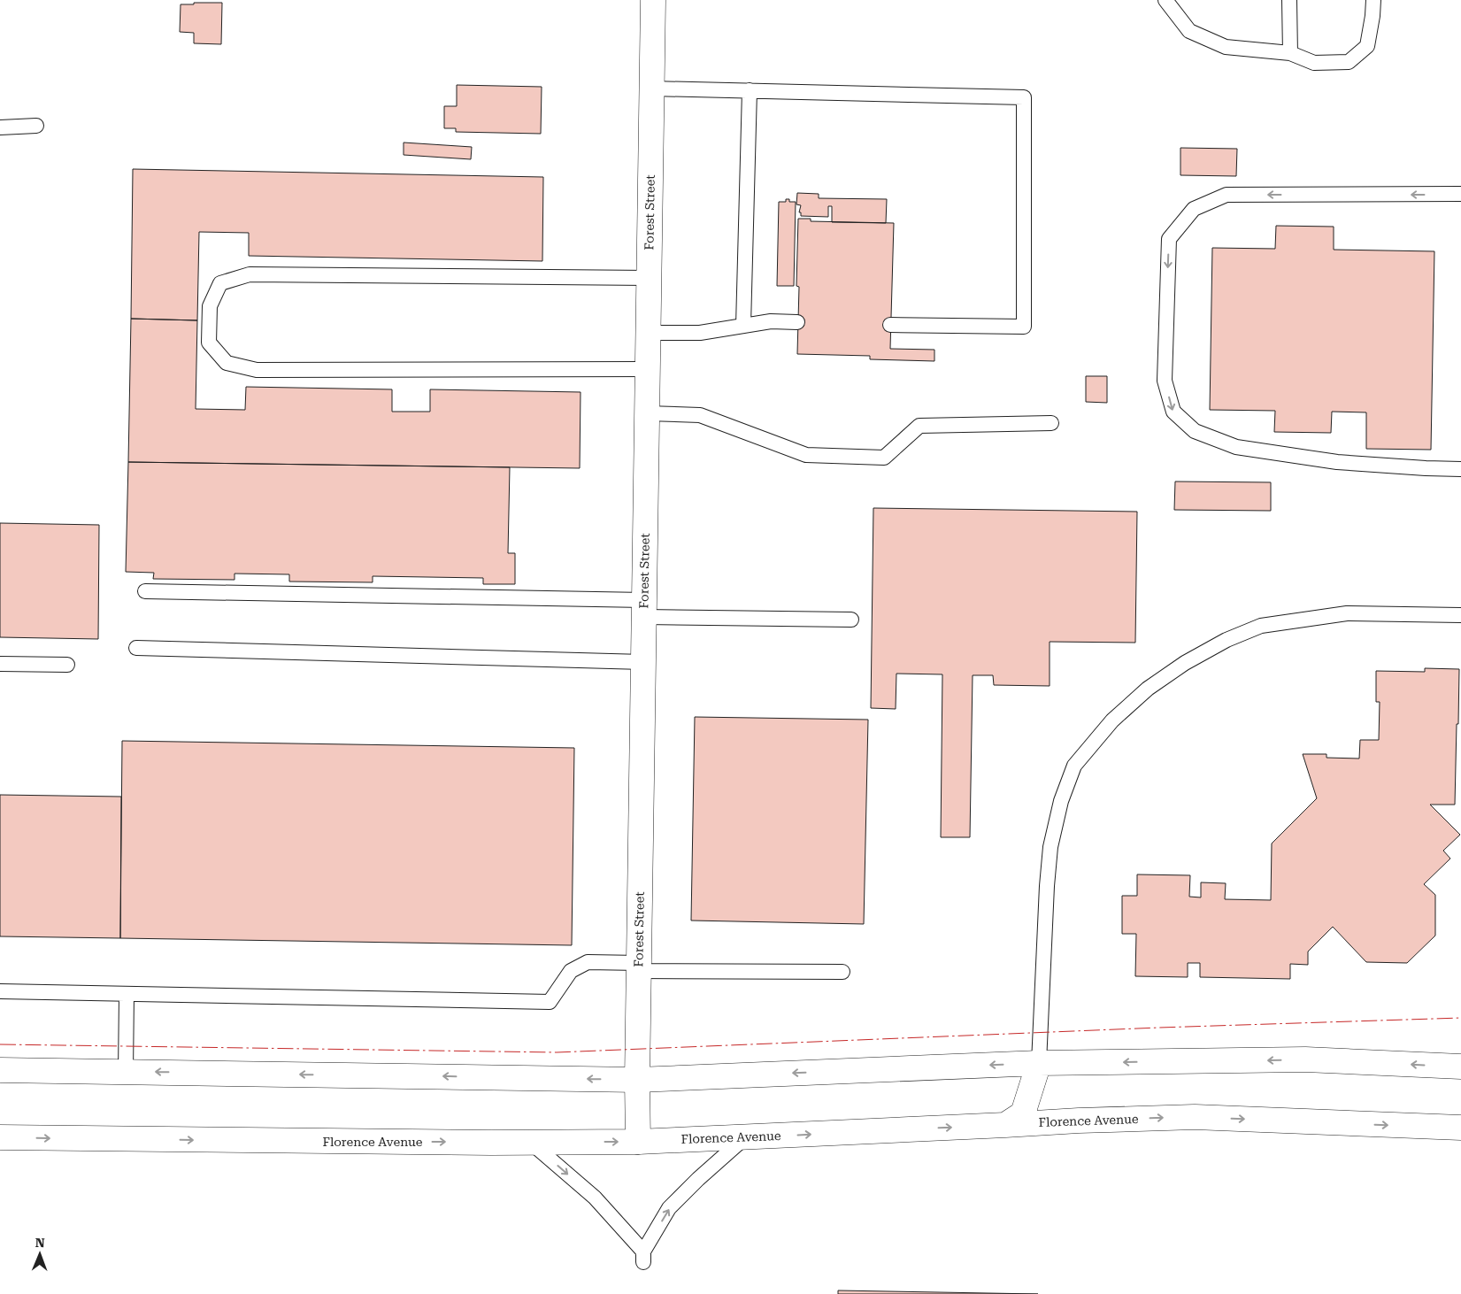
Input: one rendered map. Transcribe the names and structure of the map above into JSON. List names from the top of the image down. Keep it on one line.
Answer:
{"streets":{"main road":["Forest Street","Florence Avenue"]},"crossings":[["Forest Street","Florence Avenue"]],"north":"top"}
